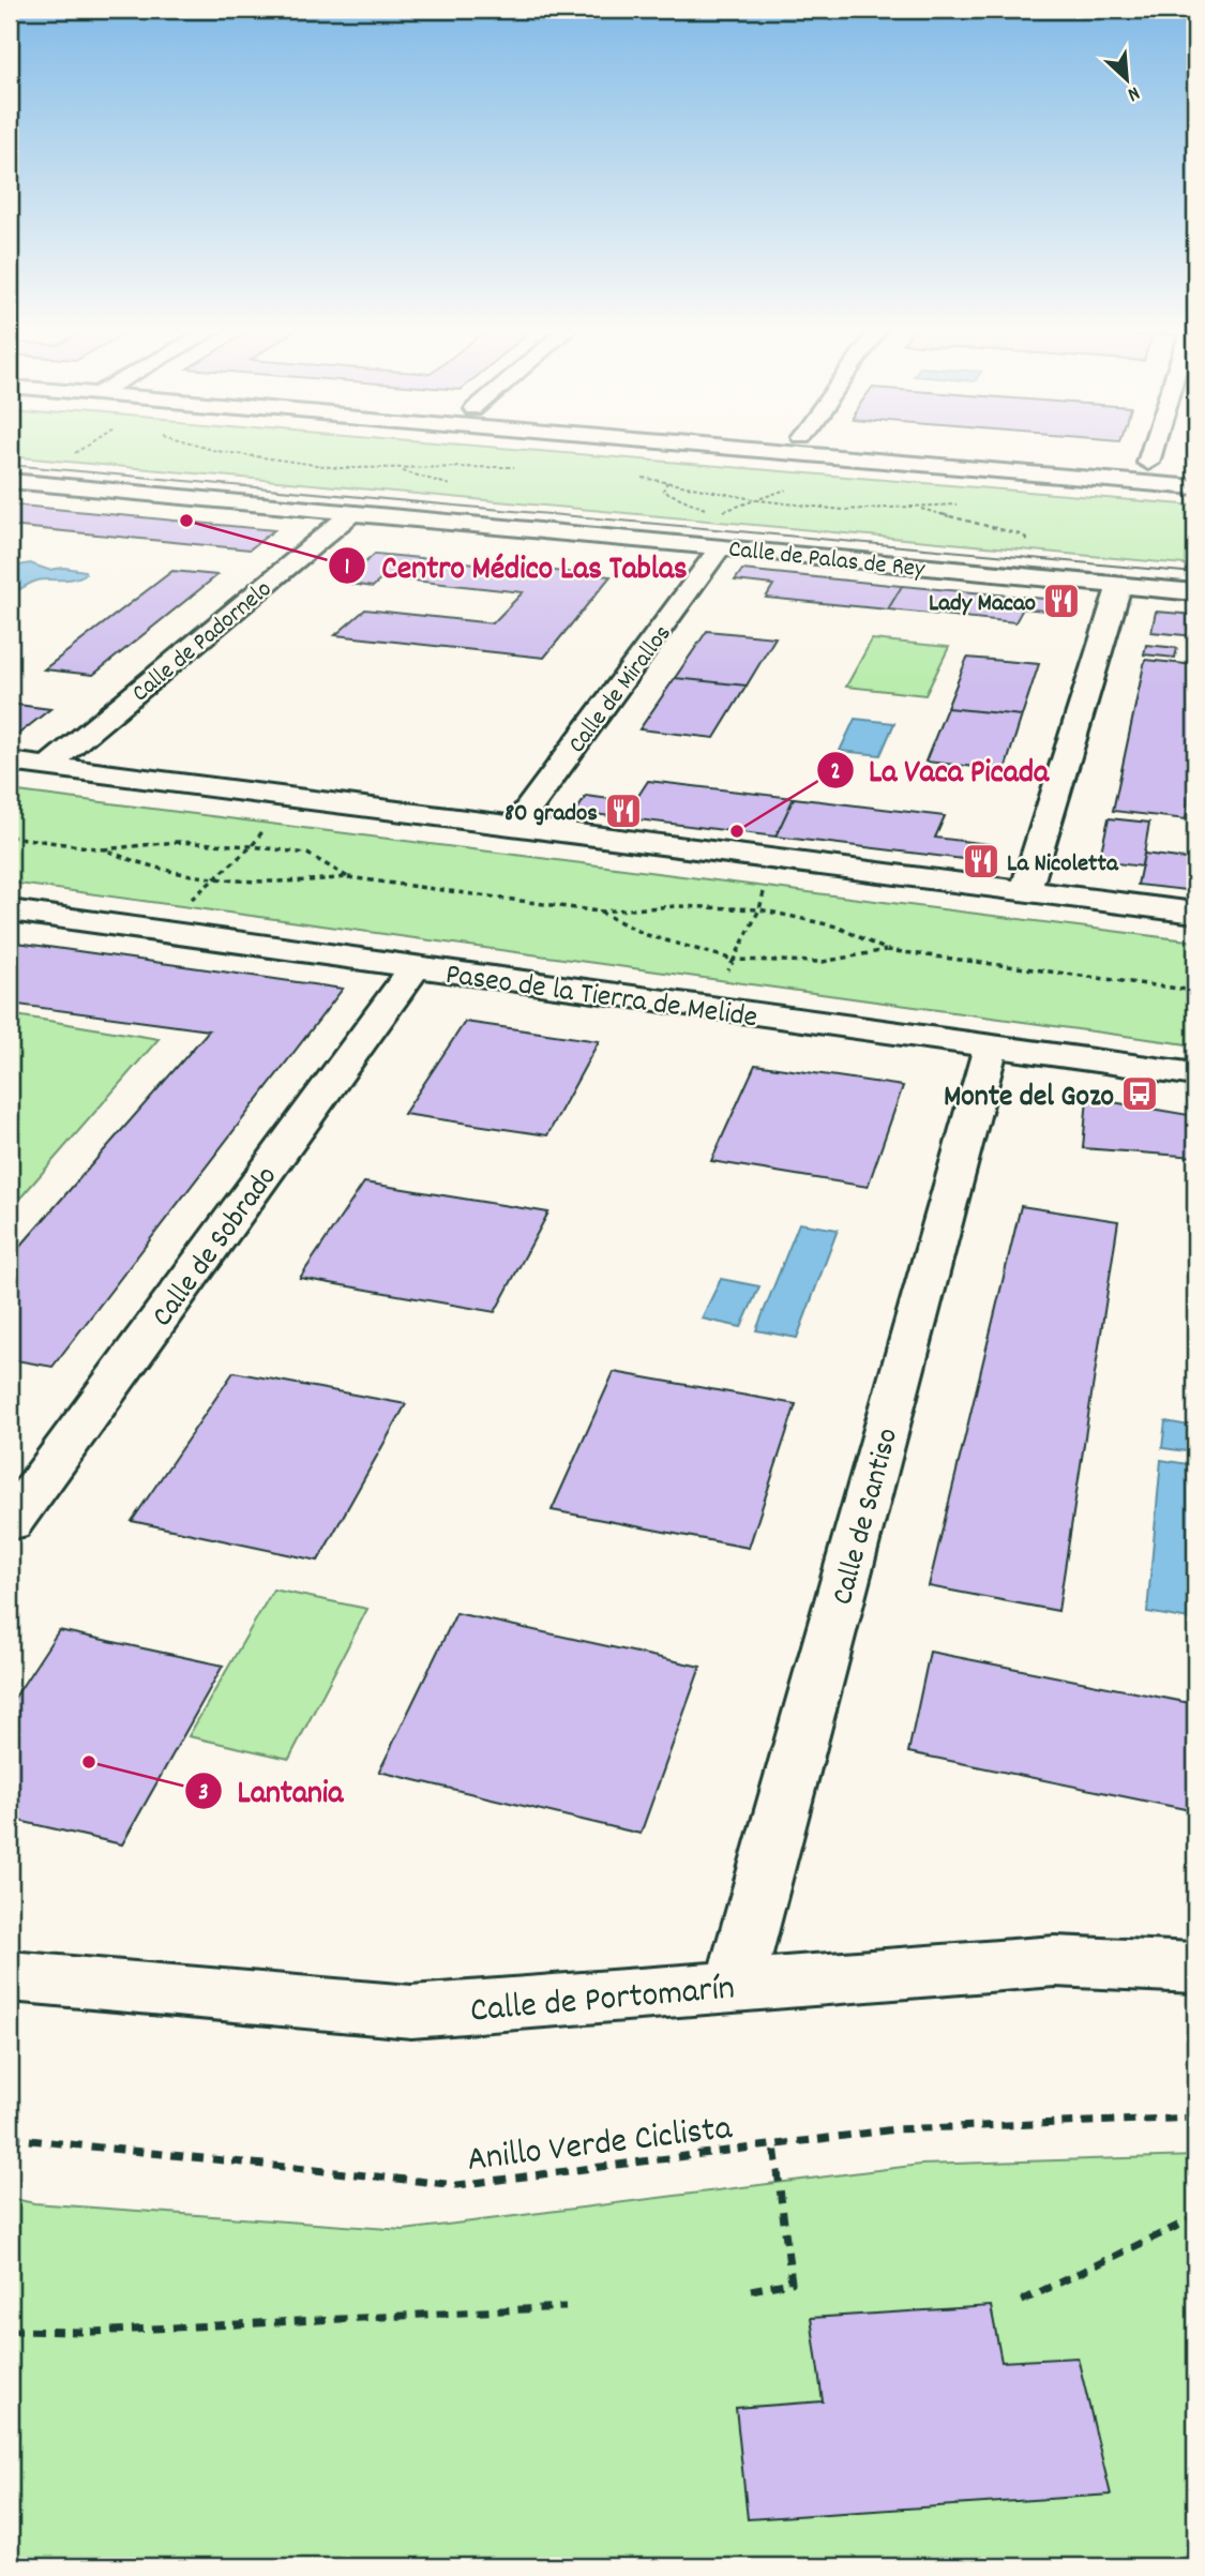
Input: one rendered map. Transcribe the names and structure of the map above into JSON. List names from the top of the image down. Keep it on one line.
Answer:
{"streets":{"street":["Calle de Palas de Rey","Calle de Padornelo","Calle de Mirallos","Paseo de la Tierra de Melide","Calle de Sobrado","Calle de Santiso","Calle de Portomarín"],"path":["Anillo Verde Ciclista"]},"crossings":[["Calle de Palas de Rey","Calle de Padornelo"],["Calle de Palas de Rey","Calle de Mirallos"],["Paseo de la Tierra de Melide","Calle de Sobrado"],["Paseo de la Tierra de Melide","Calle de Santiso"],["Calle de Santiso","Calle de Portomarín"]],"places":{"other":["Centro Médico Las Tablas","La Vaca Picada","Lantania"],"restaurant":["Lady Macao","80 grados","La Nicoletta"],"bus stop":["Monte del Gozo"]},"north":"bottom right"}
